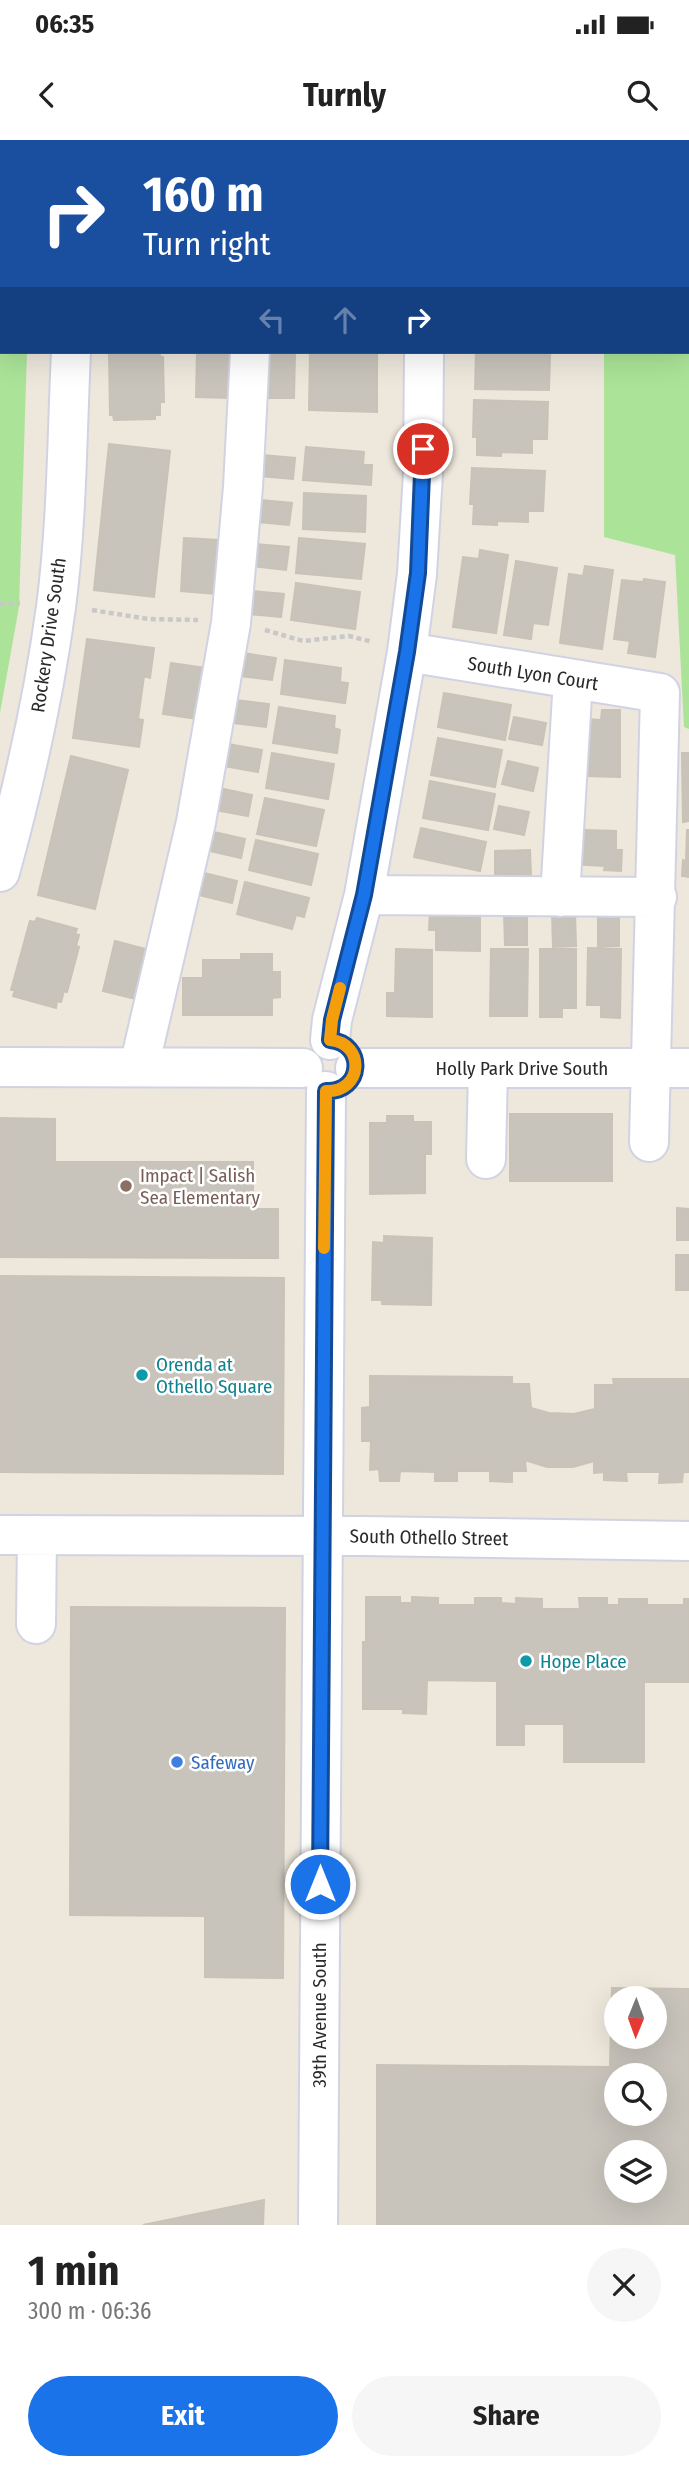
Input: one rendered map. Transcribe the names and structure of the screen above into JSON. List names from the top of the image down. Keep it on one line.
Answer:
{"streets":{"street":["Rockery Drive South","South Lyon Court","Holly Park Drive South","South Othello Street","39th Avenue South"]},"crossings":[["Holly Park Drive South","39th Avenue South"],["South Othello Street","39th Avenue South"]],"places":["Impact | Salish Sea Elementary","Orenda at Othello Square","Hope Place","Safeway"],"north":"bottom","page":{"status":"06:35","header":"Turnly","turn":["160 m","Turn right"],"heading":["1 min","300 m · 06:36"],"buttons":["Exit","Share"]}}
